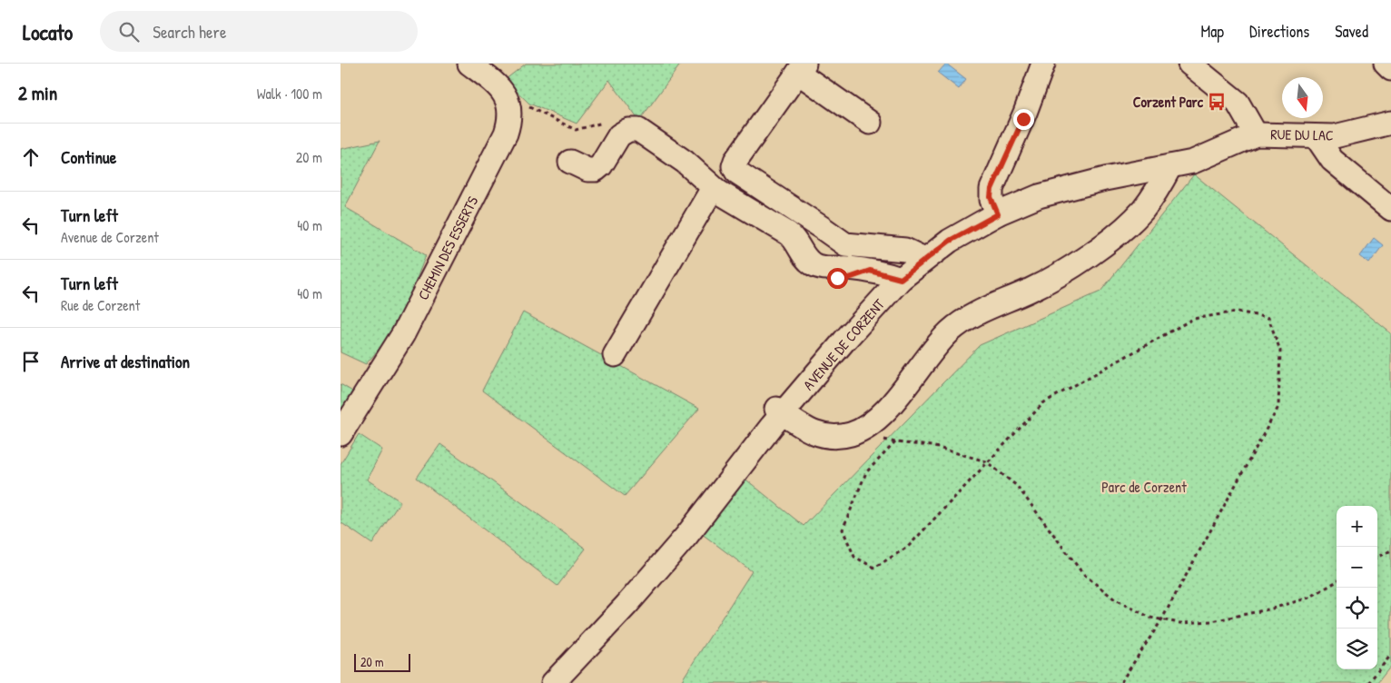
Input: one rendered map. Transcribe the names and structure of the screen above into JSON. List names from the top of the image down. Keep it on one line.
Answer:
{"streets":{"street":["RUE DU LAC","CHEMIN DES ESSERTS","AVENUE DE CORZENT"]},"crossings":[["RUE DU LAC","AVENUE DE CORZENT"]],"parks":["Parc de Corzent"],"places":{"bus stop":["Corzent Parc"]},"scale_bar":"20 m","north":"bottom","page":{"header":"Locato","search":"Search here","nav":["Map","Directions","Saved"],"heading":["2 min","Walk · 100 m"],"list":[["Continue","20 m"],["Turn left","Avenue de Corzent","40 m"],["Turn left","Rue de Corzent","40 m"],"Arrive at destination"],"map_buttons":["+","−"],"scale":"20 m"}}
